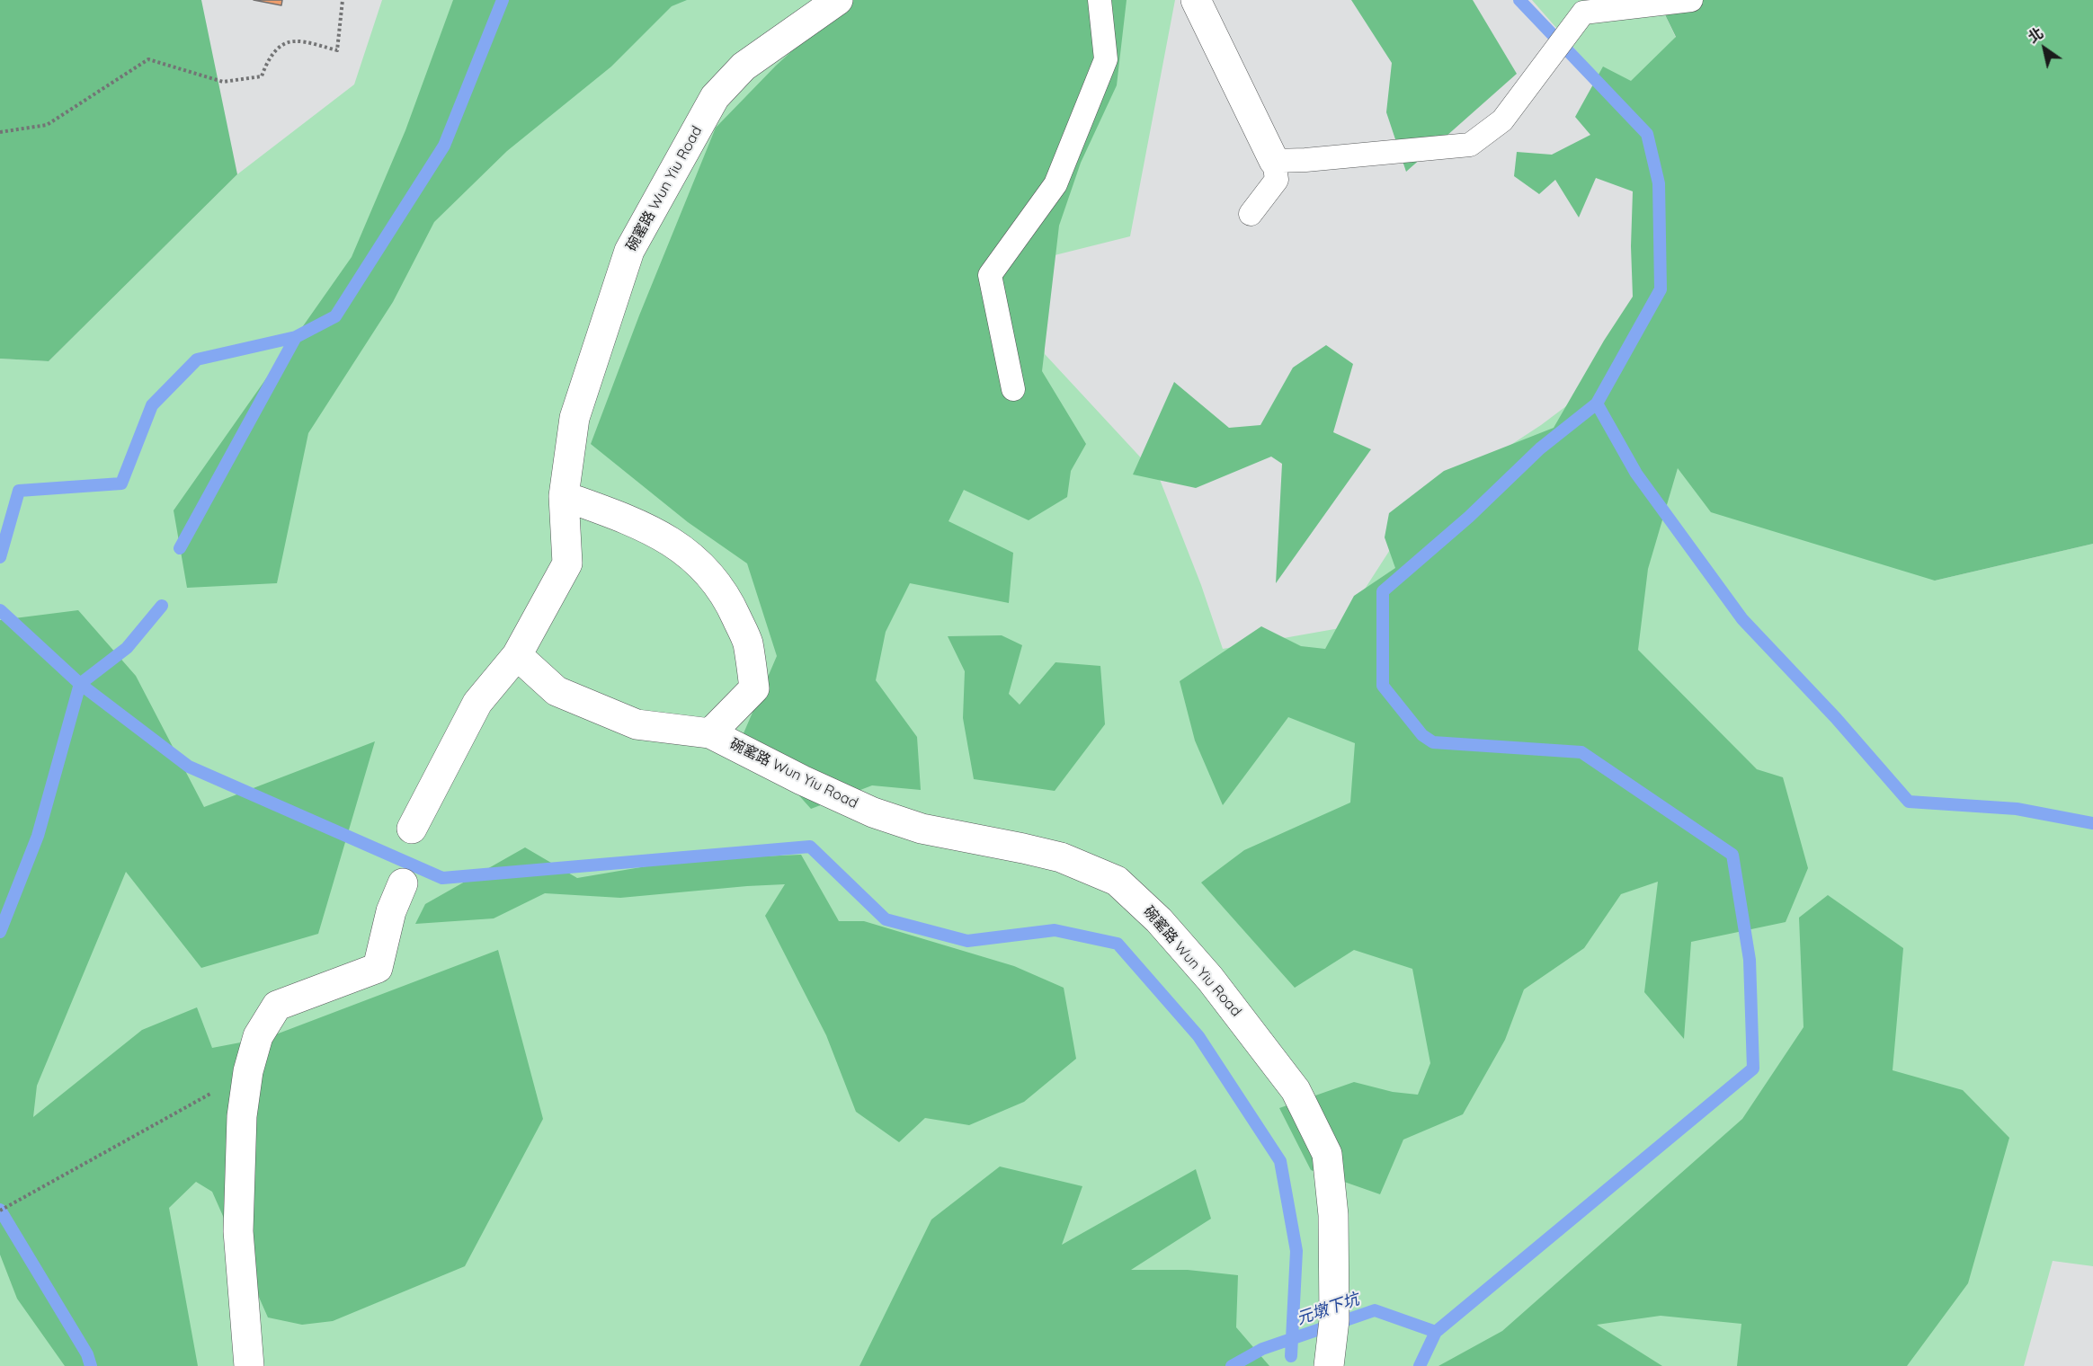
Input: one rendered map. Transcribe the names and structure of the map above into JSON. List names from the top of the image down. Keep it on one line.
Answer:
{"streets":{"street":["碗窰路 Wun Yiu Road"]},"water":["元墩下坑"],"north":"top left"}
